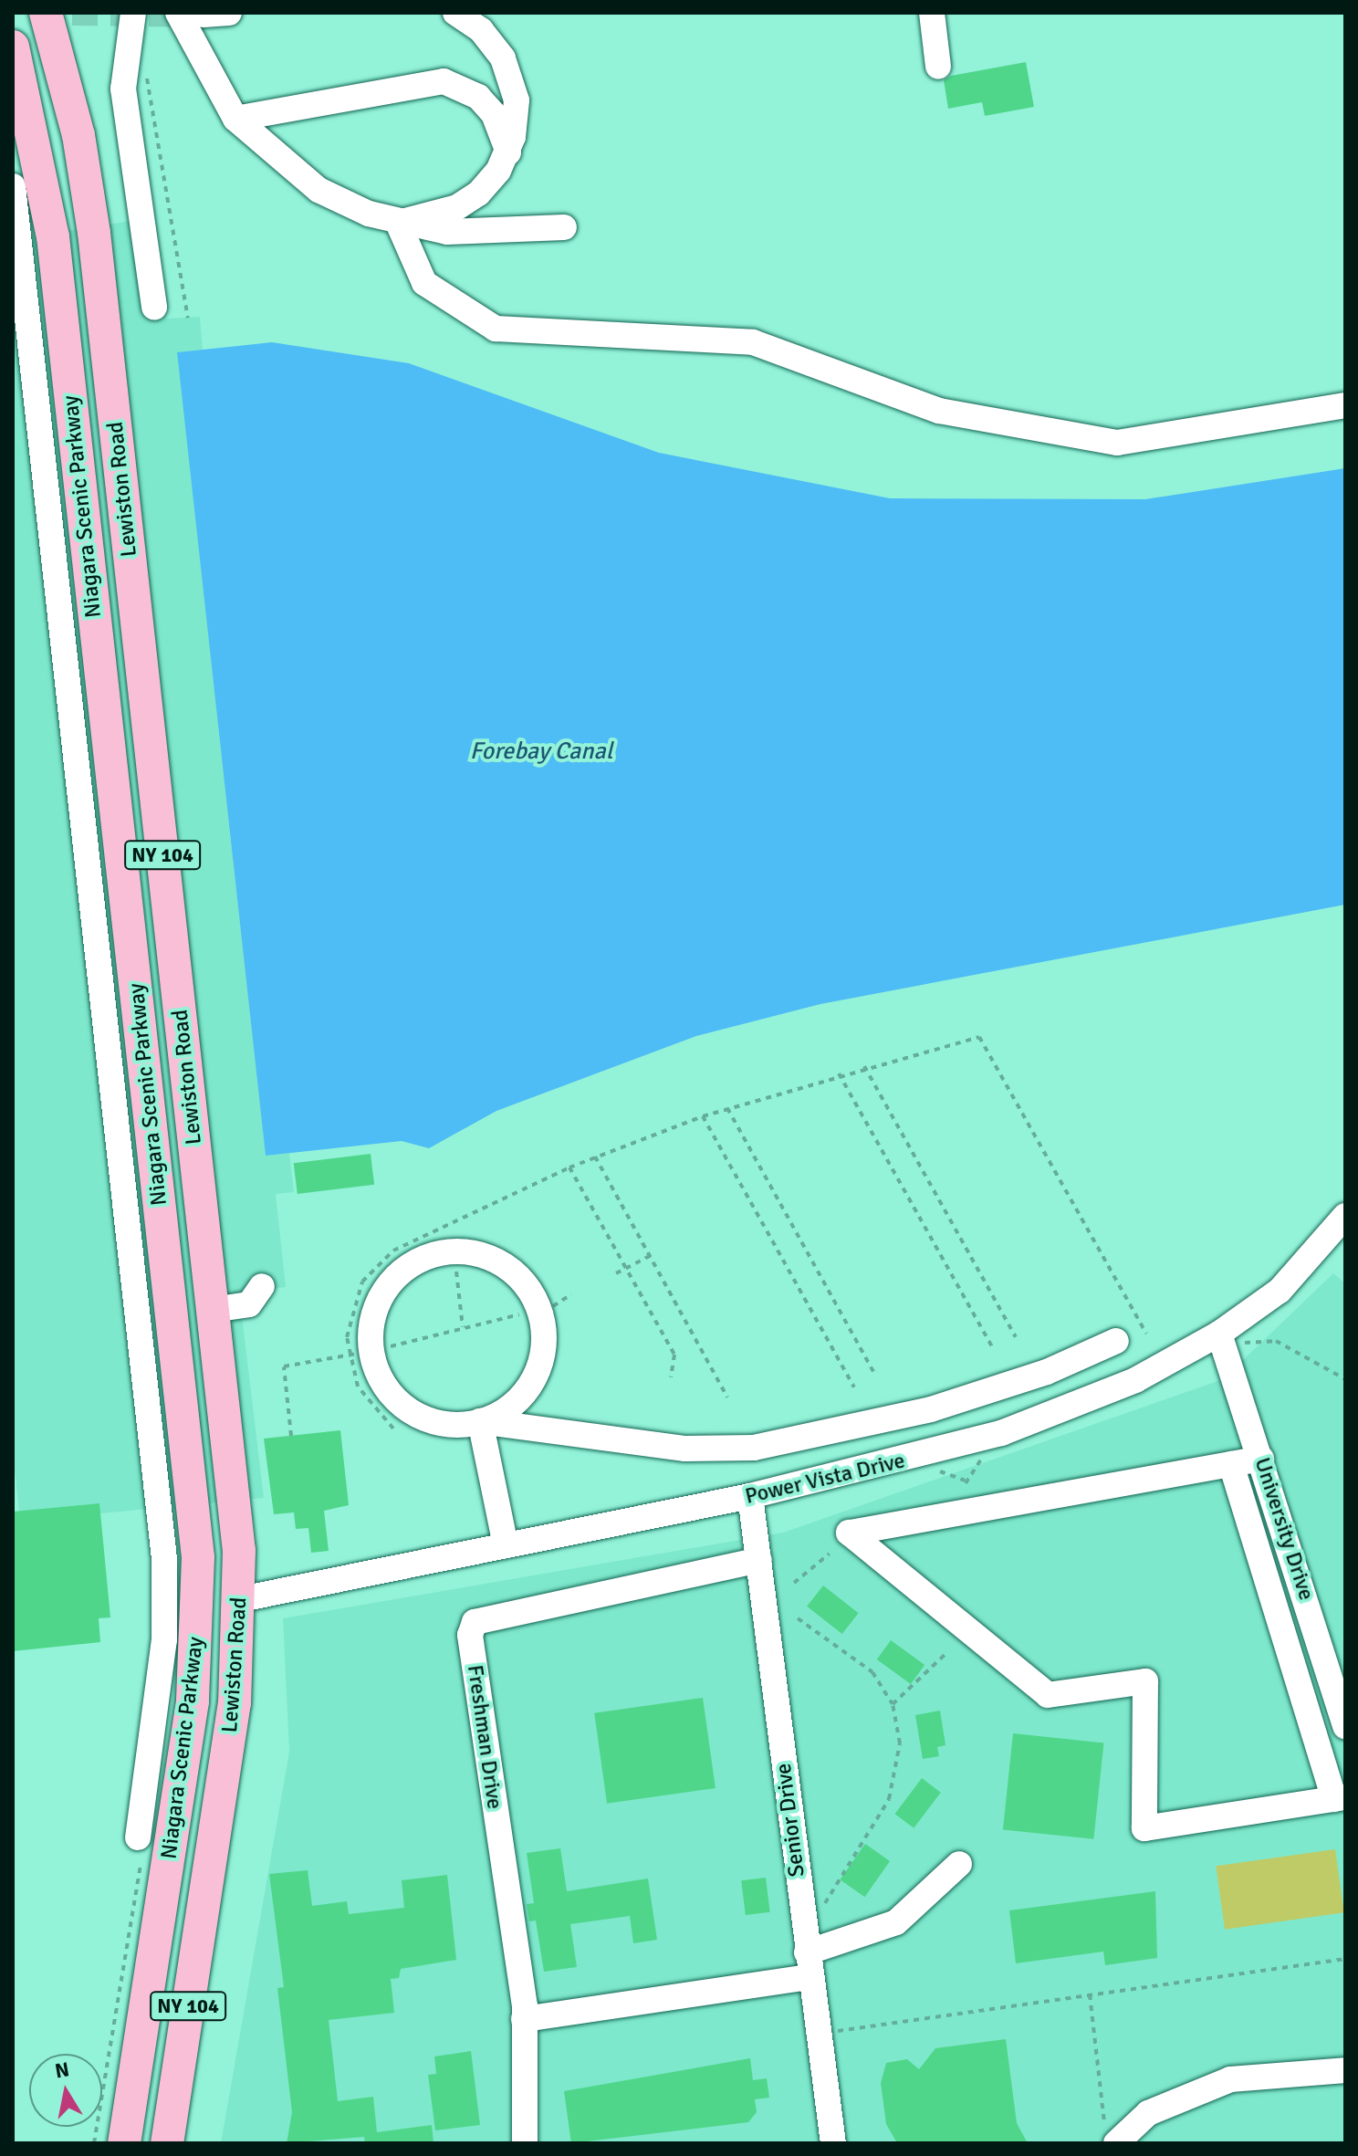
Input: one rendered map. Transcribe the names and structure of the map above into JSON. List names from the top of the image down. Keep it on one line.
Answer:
{"streets":{"main road":["Lewiston Road","Niagara Scenic Parkway","NY 104"],"street":["Power Vista Drive","University Drive","Freshman Drive","Senior Drive"]},"crossings":[["Lewiston Road","Power Vista Drive"],["Power Vista Drive","University Drive"],["Power Vista Drive","Senior Drive"],["Freshman Drive","Senior Drive"]],"water":["Forebay Canal"],"north":"top"}
